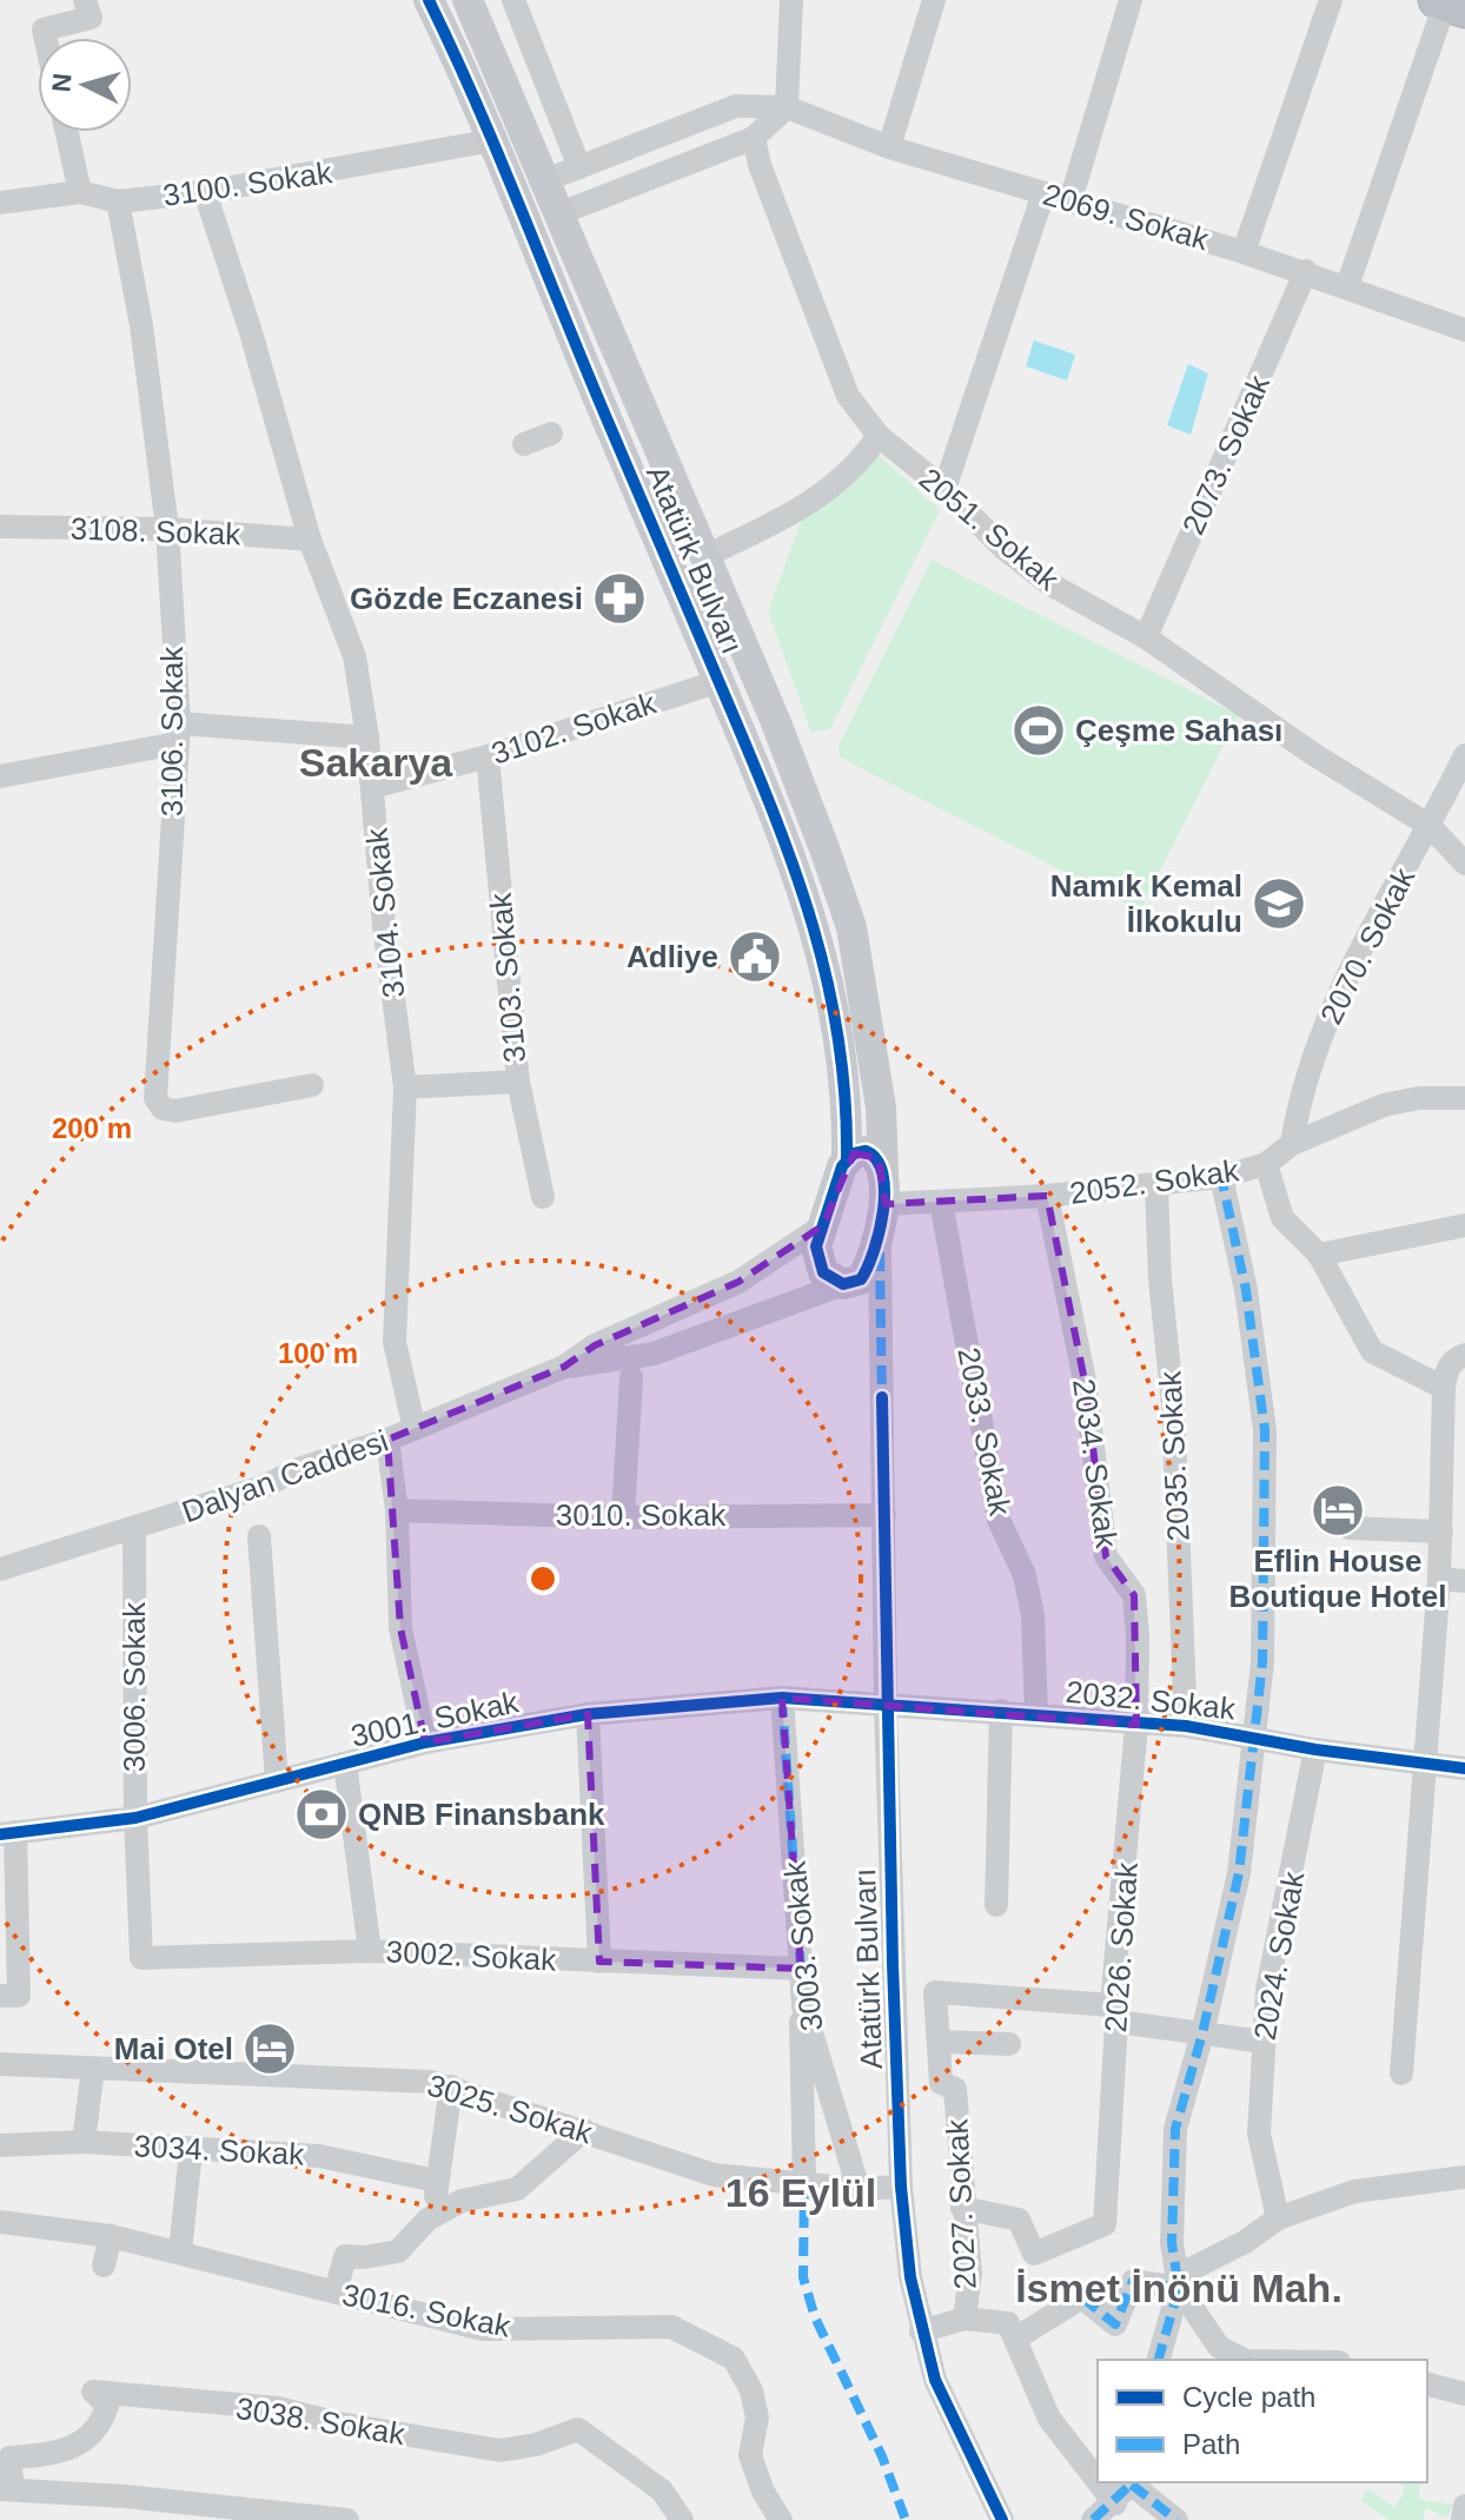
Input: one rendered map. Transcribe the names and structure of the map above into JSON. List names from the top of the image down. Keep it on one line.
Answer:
{"streets":{"main road":["Atatürk Bulvarı"],"street":["3100. Sokak","2069. Sokak","2073. Sokak","2051. Sokak","3108. Sokak","3102. Sokak","3106. Sokak","3104. Sokak","2070. Sokak","3103. Sokak","2052. Sokak","2033. Sokak","2035. Sokak","2034. Sokak","Dalyan Caddesi","3010. Sokak","3006. Sokak","2032. Sokak","3001. Sokak","3003. Sokak","2026. Sokak","3002. Sokak","2024. Sokak","3025. Sokak","3034. Sokak","2027. Sokak","3016. Sokak","3038. Sokak"]},"crossings":[["3100. Sokak","Atatürk Bulvarı"],["3100. Sokak","3106. Sokak"],["3100. Sokak","3104. Sokak"],["2069. Sokak","2073. Sokak"],["2073. Sokak","2051. Sokak"],["2051. Sokak","2070. Sokak"],["3108. Sokak","3106. Sokak"],["3108. Sokak","3104. Sokak"],["Atatürk Bulvarı","3102. Sokak"],["Atatürk Bulvarı","2052. Sokak"],["Atatürk Bulvarı","3010. Sokak"],["Atatürk Bulvarı","2032. Sokak"],["Atatürk Bulvarı","3001. Sokak"],["Atatürk Bulvarı","3025. Sokak"],["3102. Sokak","3104. Sokak"],["3102. Sokak","3103. Sokak"],["3104. Sokak","Dalyan Caddesi"],["2070. Sokak","2052. Sokak"],["2052. Sokak","2033. Sokak"],["2052. Sokak","2035. Sokak"],["2052. Sokak","2034. Sokak"],["2033. Sokak","2032. Sokak"],["2035. Sokak","2032. Sokak"],["2034. Sokak","2032. Sokak"],["2034. Sokak","2026. Sokak"],["Dalyan Caddesi","3006. Sokak"],["3006. Sokak","3001. Sokak"],["3006. Sokak","3002. Sokak"],["2032. Sokak","3001. Sokak"],["2032. Sokak","2026. Sokak"],["2032. Sokak","2024. Sokak"],["3001. Sokak","3003. Sokak"],["3003. Sokak","3002. Sokak"],["3003. Sokak","3025. Sokak"],["2026. Sokak","2027. Sokak"]],"districts":["Sakarya","16 Eylül","İsmet İnönü Mah."],"places":{"pharmacy":["Gözde Eczanesi"],"sports":["Çeşme Sahası"],"school or university":["Namık Kemal İlkokulu"],"public building":["Adliye"],"hotel":["Eflin House Boutique Hotel","Mai Otel"],"bank":["QNB Finansbank"]},"legend":["Cycle path","Path"],"north":"left","rings":["200 m","100 m"]}
